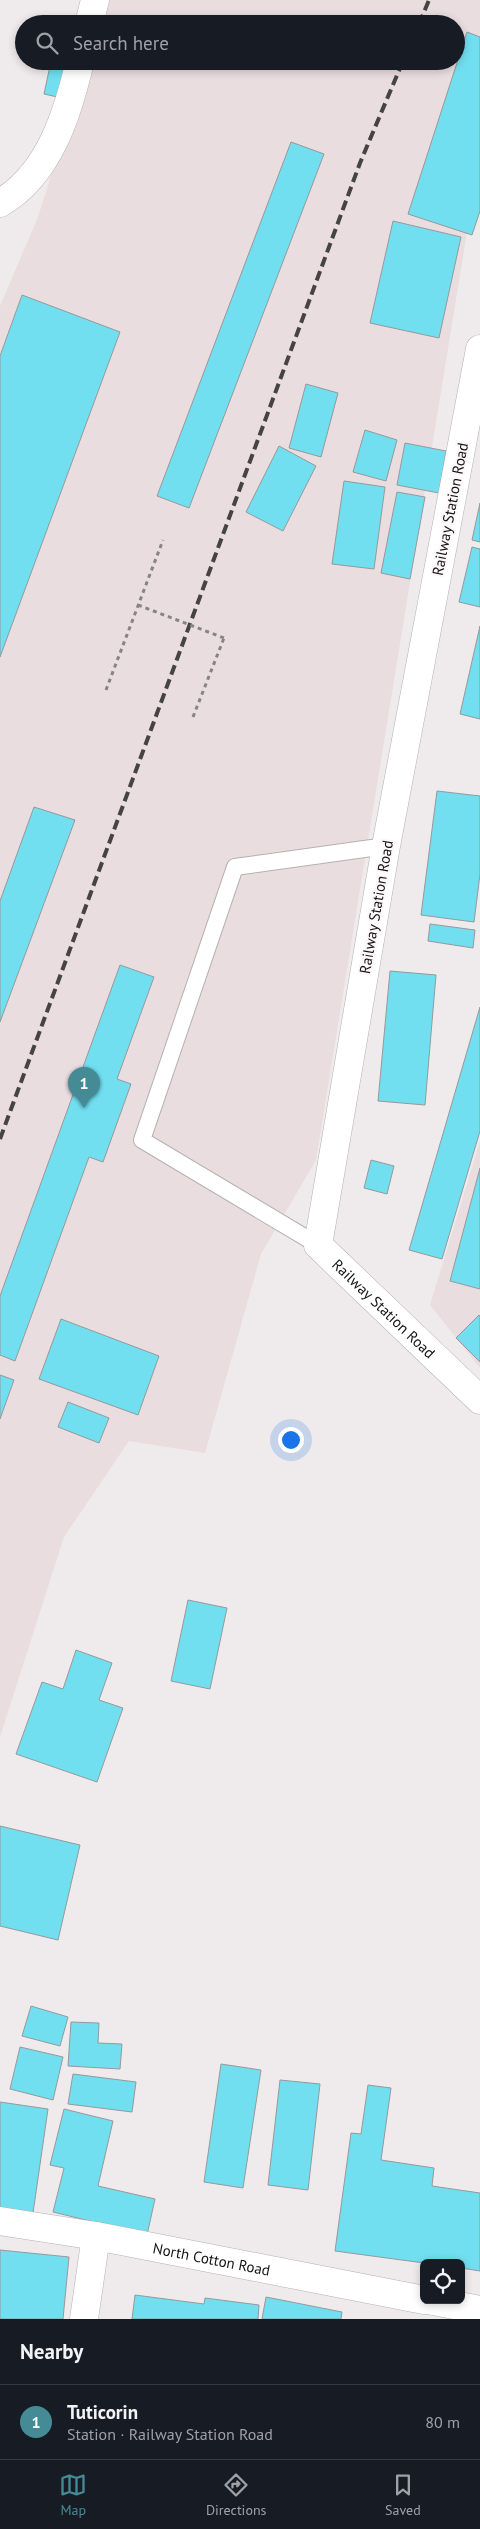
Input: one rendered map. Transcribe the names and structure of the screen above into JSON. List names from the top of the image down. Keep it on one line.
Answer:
{"streets":{"street":["Railway Station Road","North Cotton Road"]},"page":{"search":"Search here","pins":"1","heading":"Nearby","list":[{"mark":"1","name":"Tuticorin","note":"Station · Railway Station Road","value":"80 m"}],"nav":["Map","Directions","Saved"]}}
